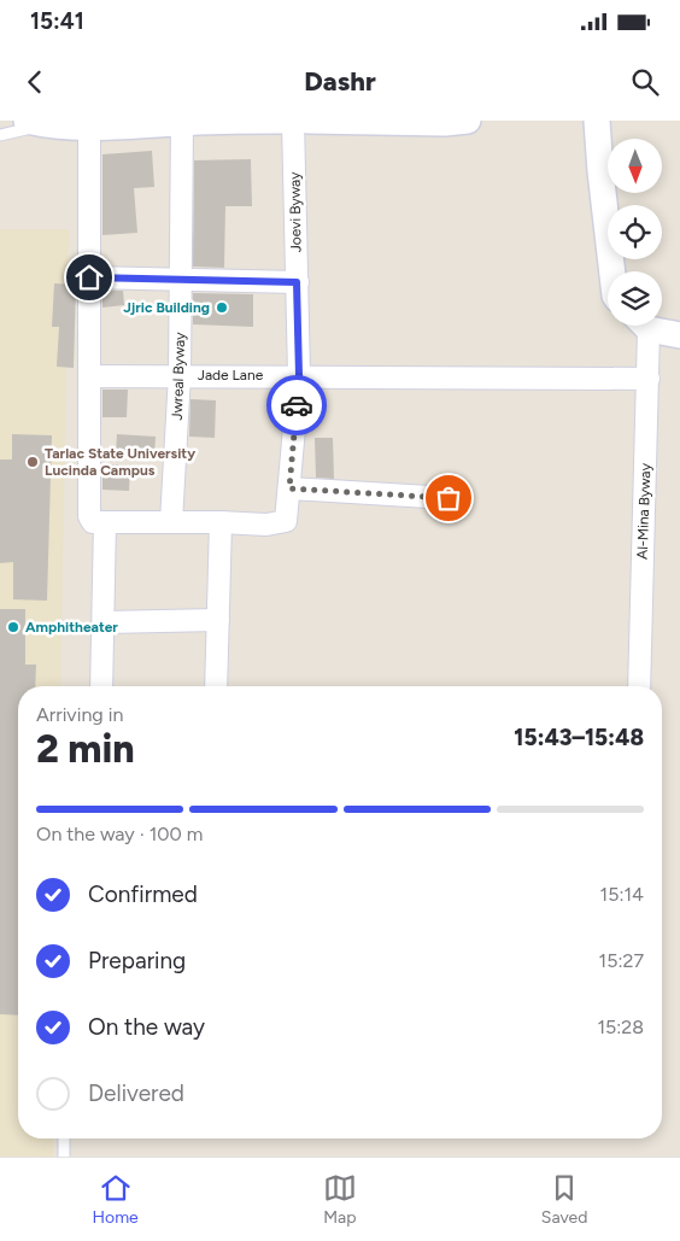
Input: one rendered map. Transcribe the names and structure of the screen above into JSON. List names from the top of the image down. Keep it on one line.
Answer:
{"streets":{"street":["Joevi Byway","Jade Lane","Jwreal Byway","Al-Mina Byway"]},"crossings":[["Joevi Byway","Jade Lane"],["Jade Lane","Jwreal Byway"],["Jade Lane","Al-Mina Byway"]],"places":["Jjric Building","Tarlac State University Lucinda Campus","Amphitheater"],"north":"bottom","page":{"status":"15:41","header":"Dashr","heading":["2 min","Arriving in","15:43–15:48"],"bar":"On the way · 100 m","list":[["Confirmed","15:14"],["Preparing","15:27"],["On the way","15:28"],"Delivered"],"tabs":["Home","Map","Saved"]}}
